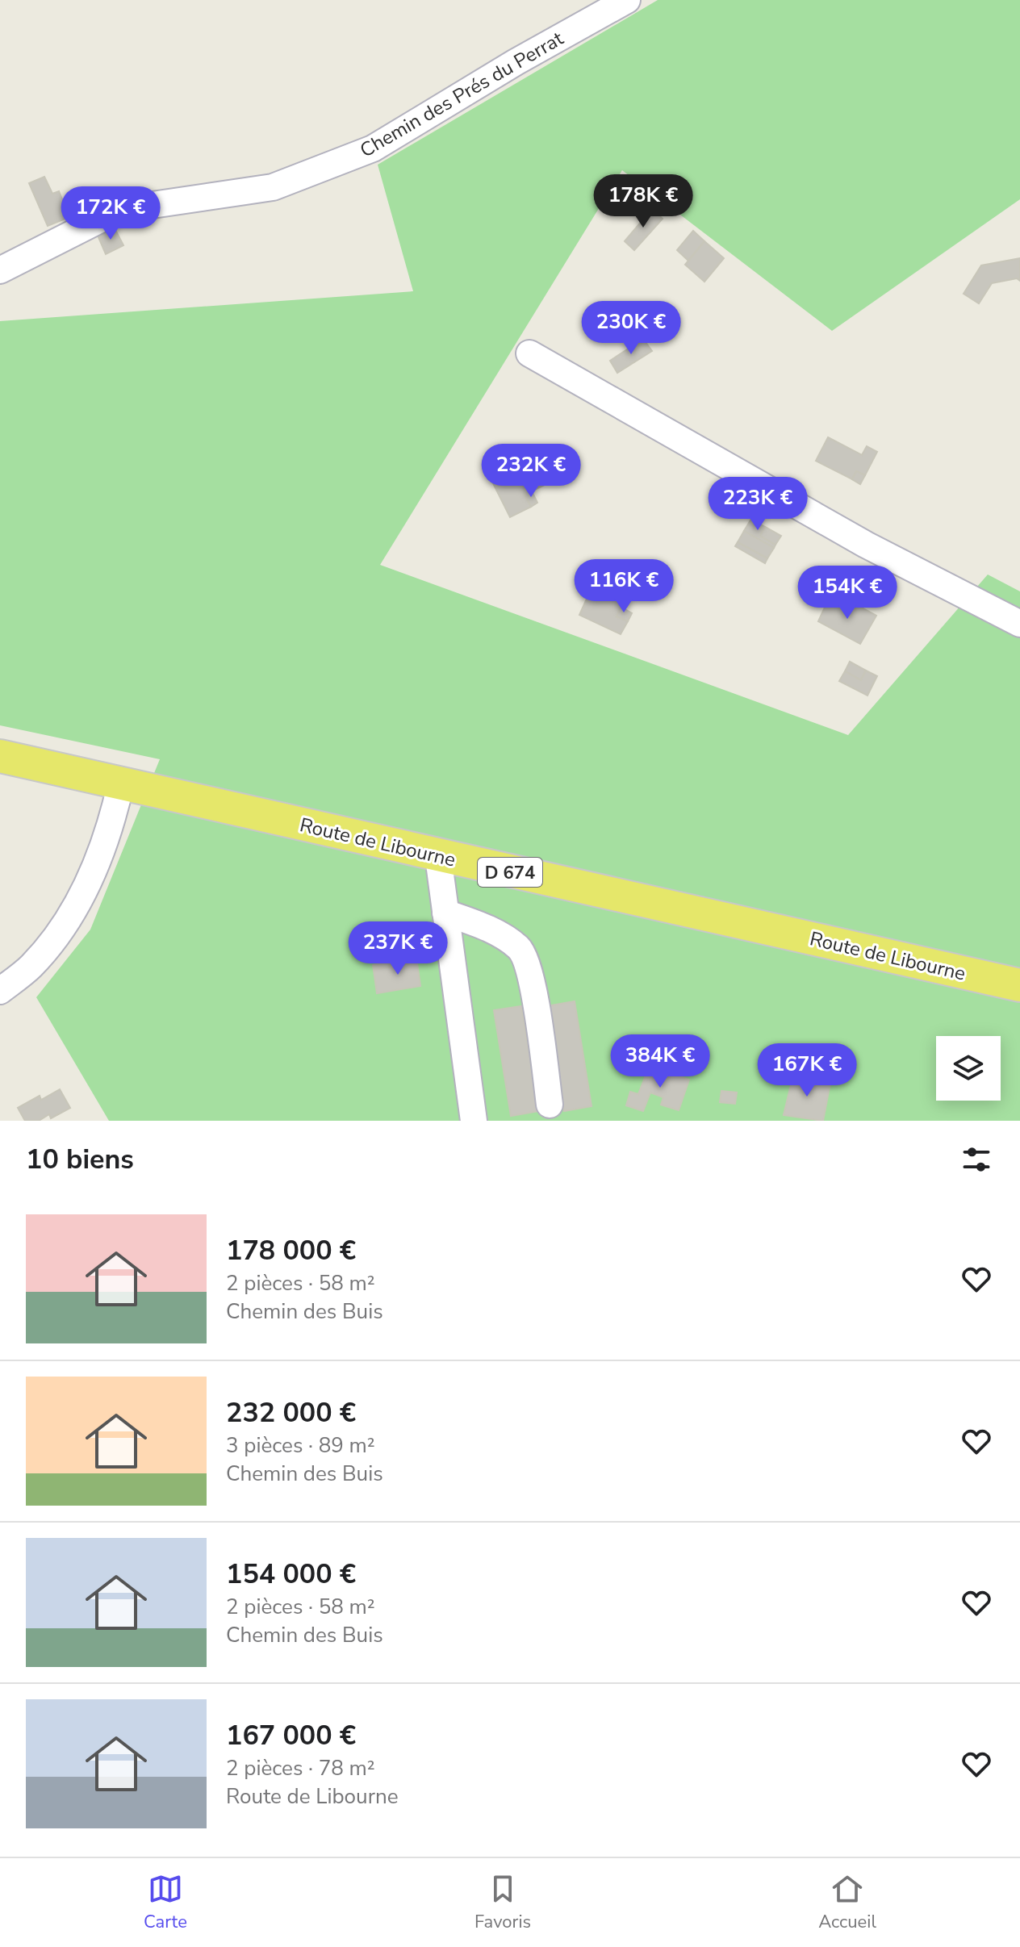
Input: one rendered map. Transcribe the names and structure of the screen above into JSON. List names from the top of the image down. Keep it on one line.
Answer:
{"streets":{"main road":["Route de Libourne","D 674"],"street":["Chemin des Prés du Perrat"]},"page":{"price":["178K €","172K €","230K €","232K €","223K €","116K €","154K €","237K €","384K €","167K €"],"heading":"10 biens","list":[{"name":"178 000 €","note":"2 pièces · 58 m² · Chemin des Buis"},{"name":"232 000 €","note":"3 pièces · 89 m² · Chemin des Buis"},{"name":"154 000 €","note":"2 pièces · 58 m² · Chemin des Buis"},{"name":"167 000 €","note":"2 pièces · 78 m² · Route de Libourne"}],"tabs":["Carte","Favoris","Accueil"]}}
